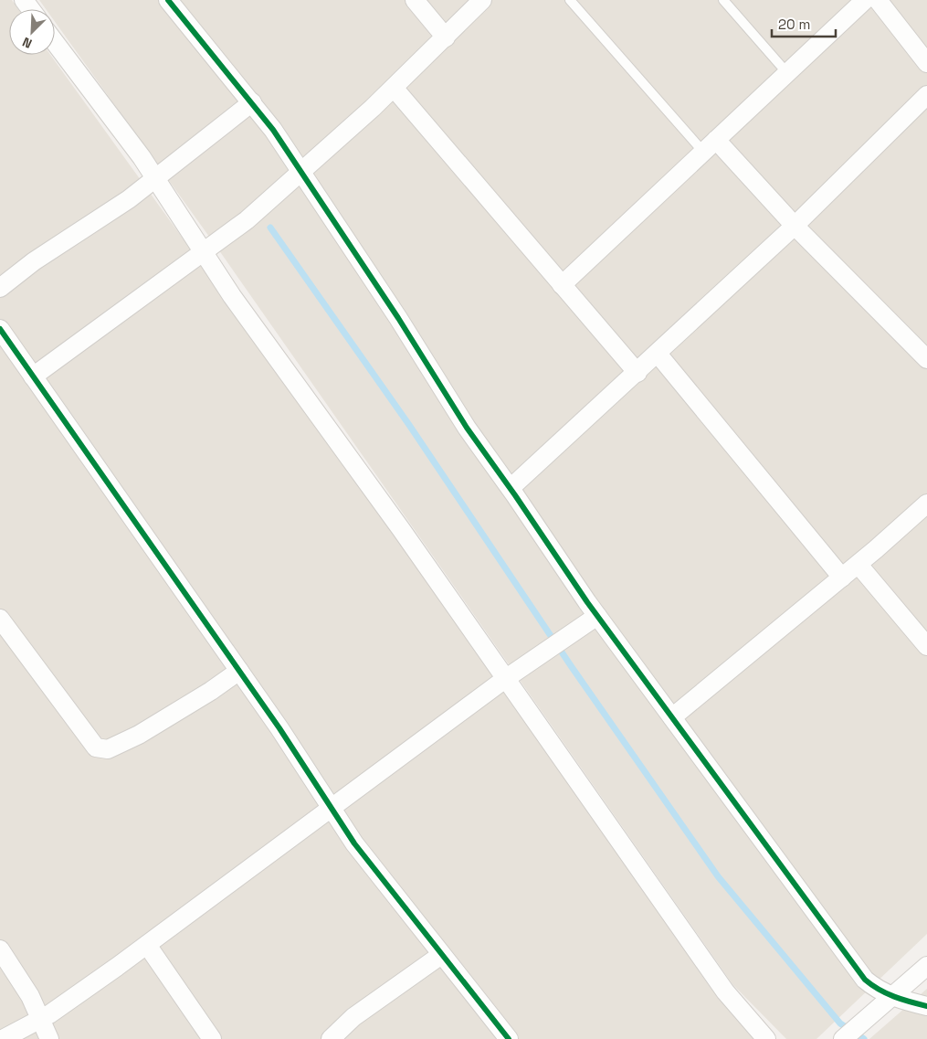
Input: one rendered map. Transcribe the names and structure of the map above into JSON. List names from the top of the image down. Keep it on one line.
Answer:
{"scale_bar":"20 m","north":"bottom left"}
